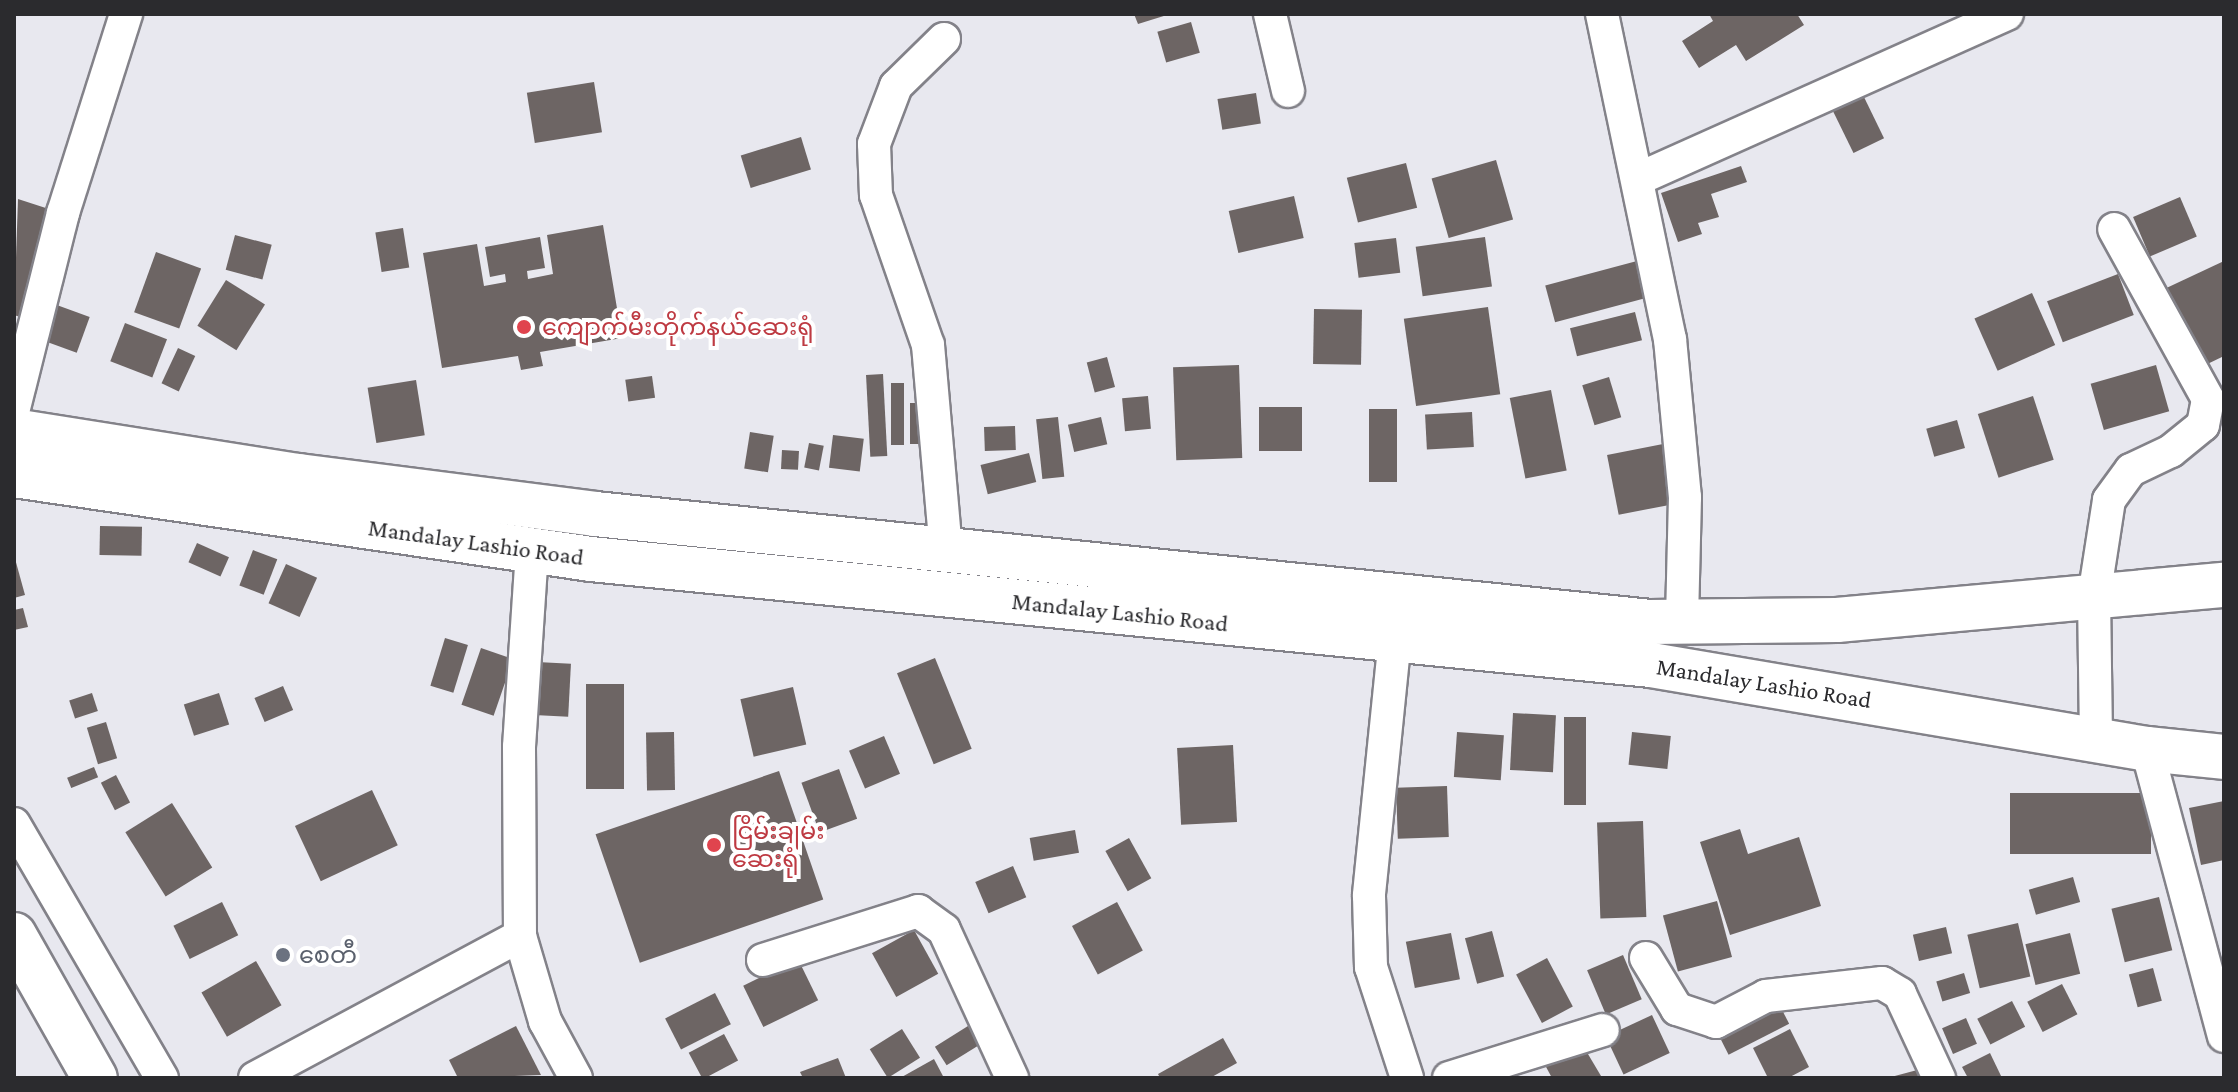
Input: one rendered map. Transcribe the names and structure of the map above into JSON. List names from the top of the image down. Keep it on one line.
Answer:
{"streets":{"main road":["Mandalay Lashio Road"]},"places":["ကျောက်မီးတိုက်နယ်ဆေးရုံ","ငြိမ်းချမ်း ဆေးရုံ","စေတီ"]}
